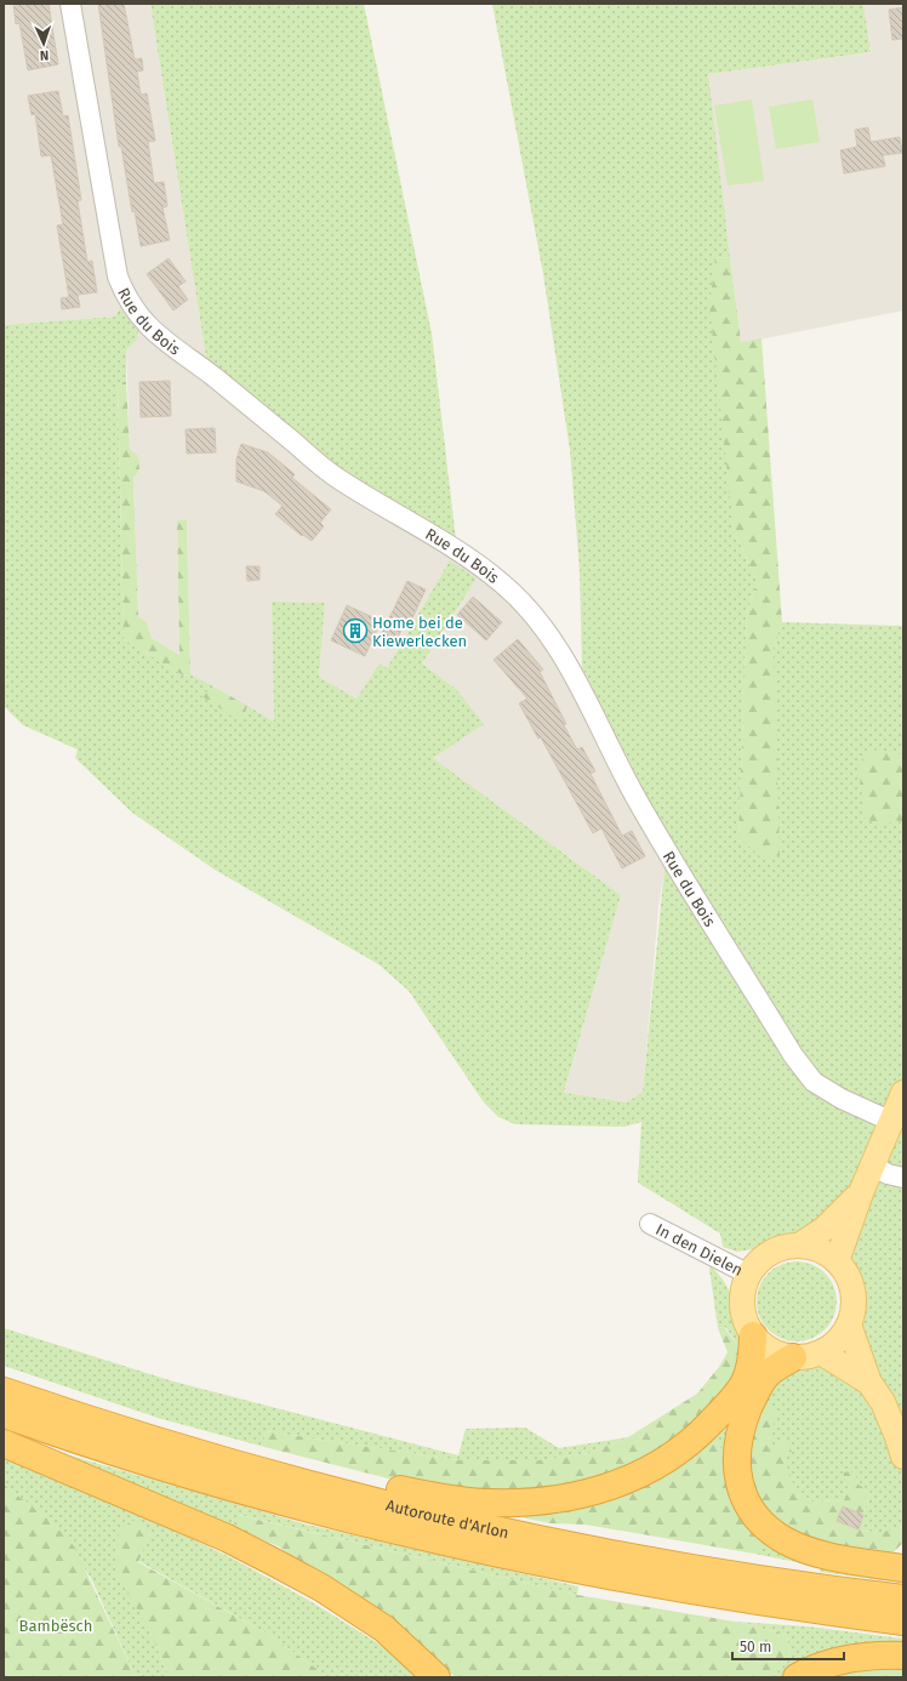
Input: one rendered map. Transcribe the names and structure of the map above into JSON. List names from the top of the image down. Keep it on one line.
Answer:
{"streets":{"highway":["Autoroute d'Arlon"],"street":["Rue du Bois","In den Dielen"]},"parks":["Bambësch"],"places":{"building":["Home bei de Kiewerlecken"]},"scale_bar":"50 m","north":"bottom"}
